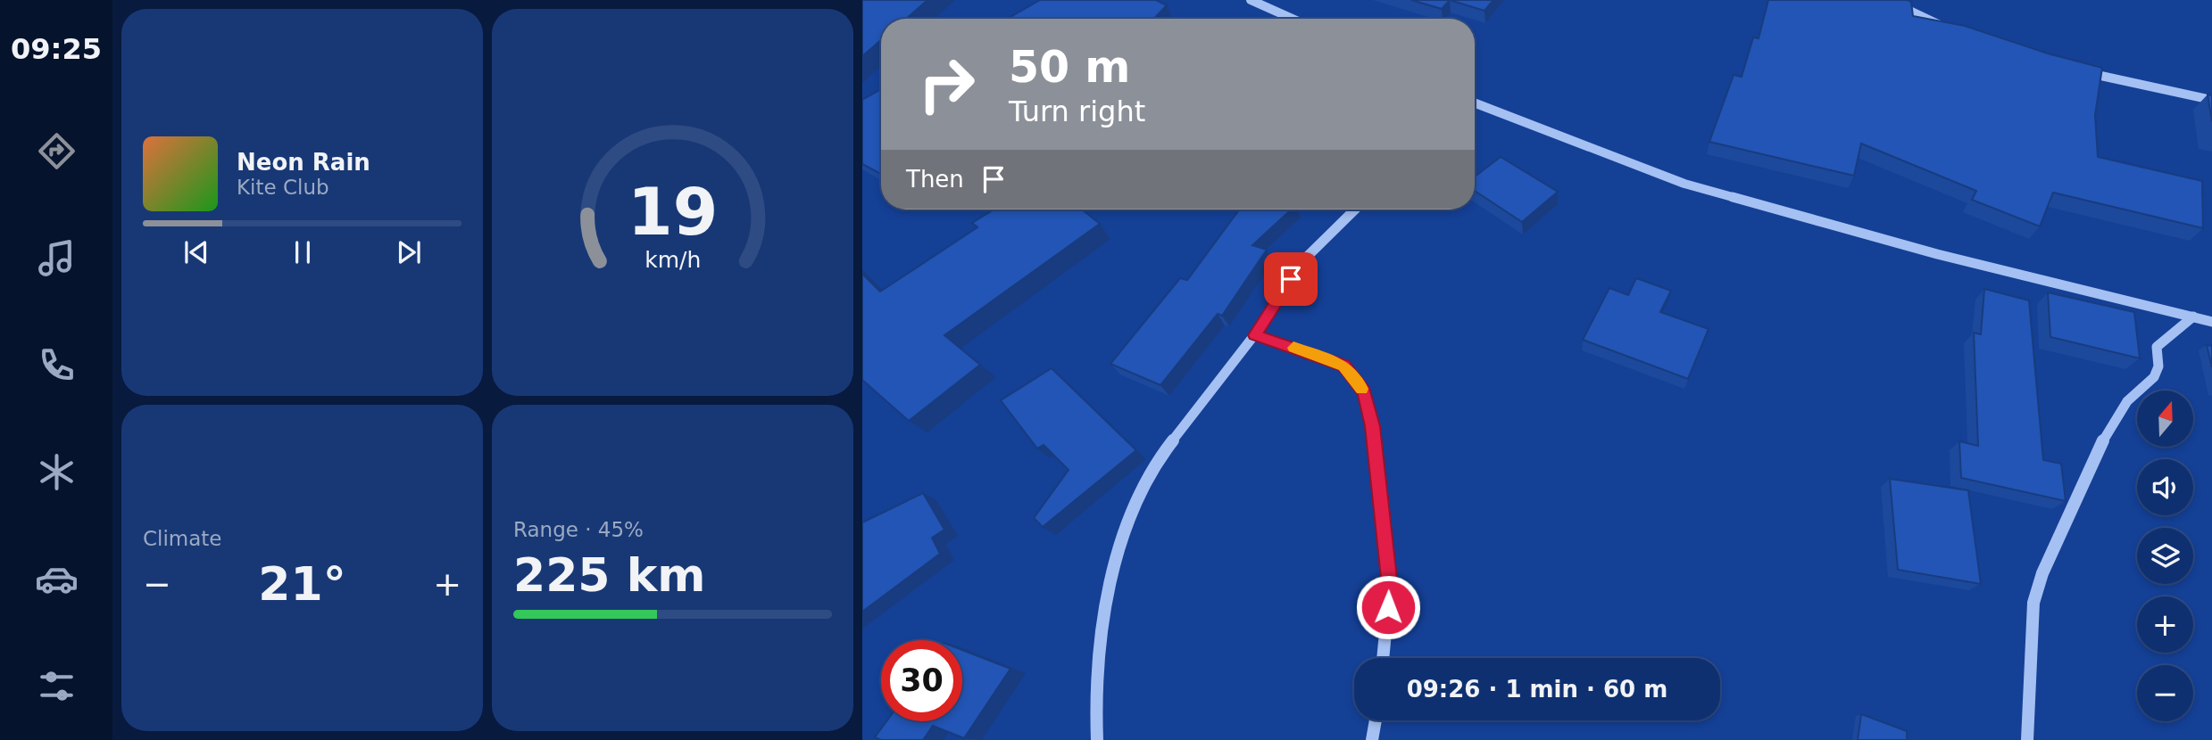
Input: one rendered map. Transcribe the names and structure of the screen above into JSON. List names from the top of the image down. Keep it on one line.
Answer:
{"north":"top","page":{"tabs":"09:25","turn":["50 m","Turn right"],"song":["Neon Rain","Kite Club"],"then":"Then","map_buttons":["+","−"],"tile":["Climate",["Range · 45%","225 km"]],"heat":["−","21°","+"],"limit":"30","trip":"09:26 · 1 min · 60 m","gauge":["19","km/h"]}}
